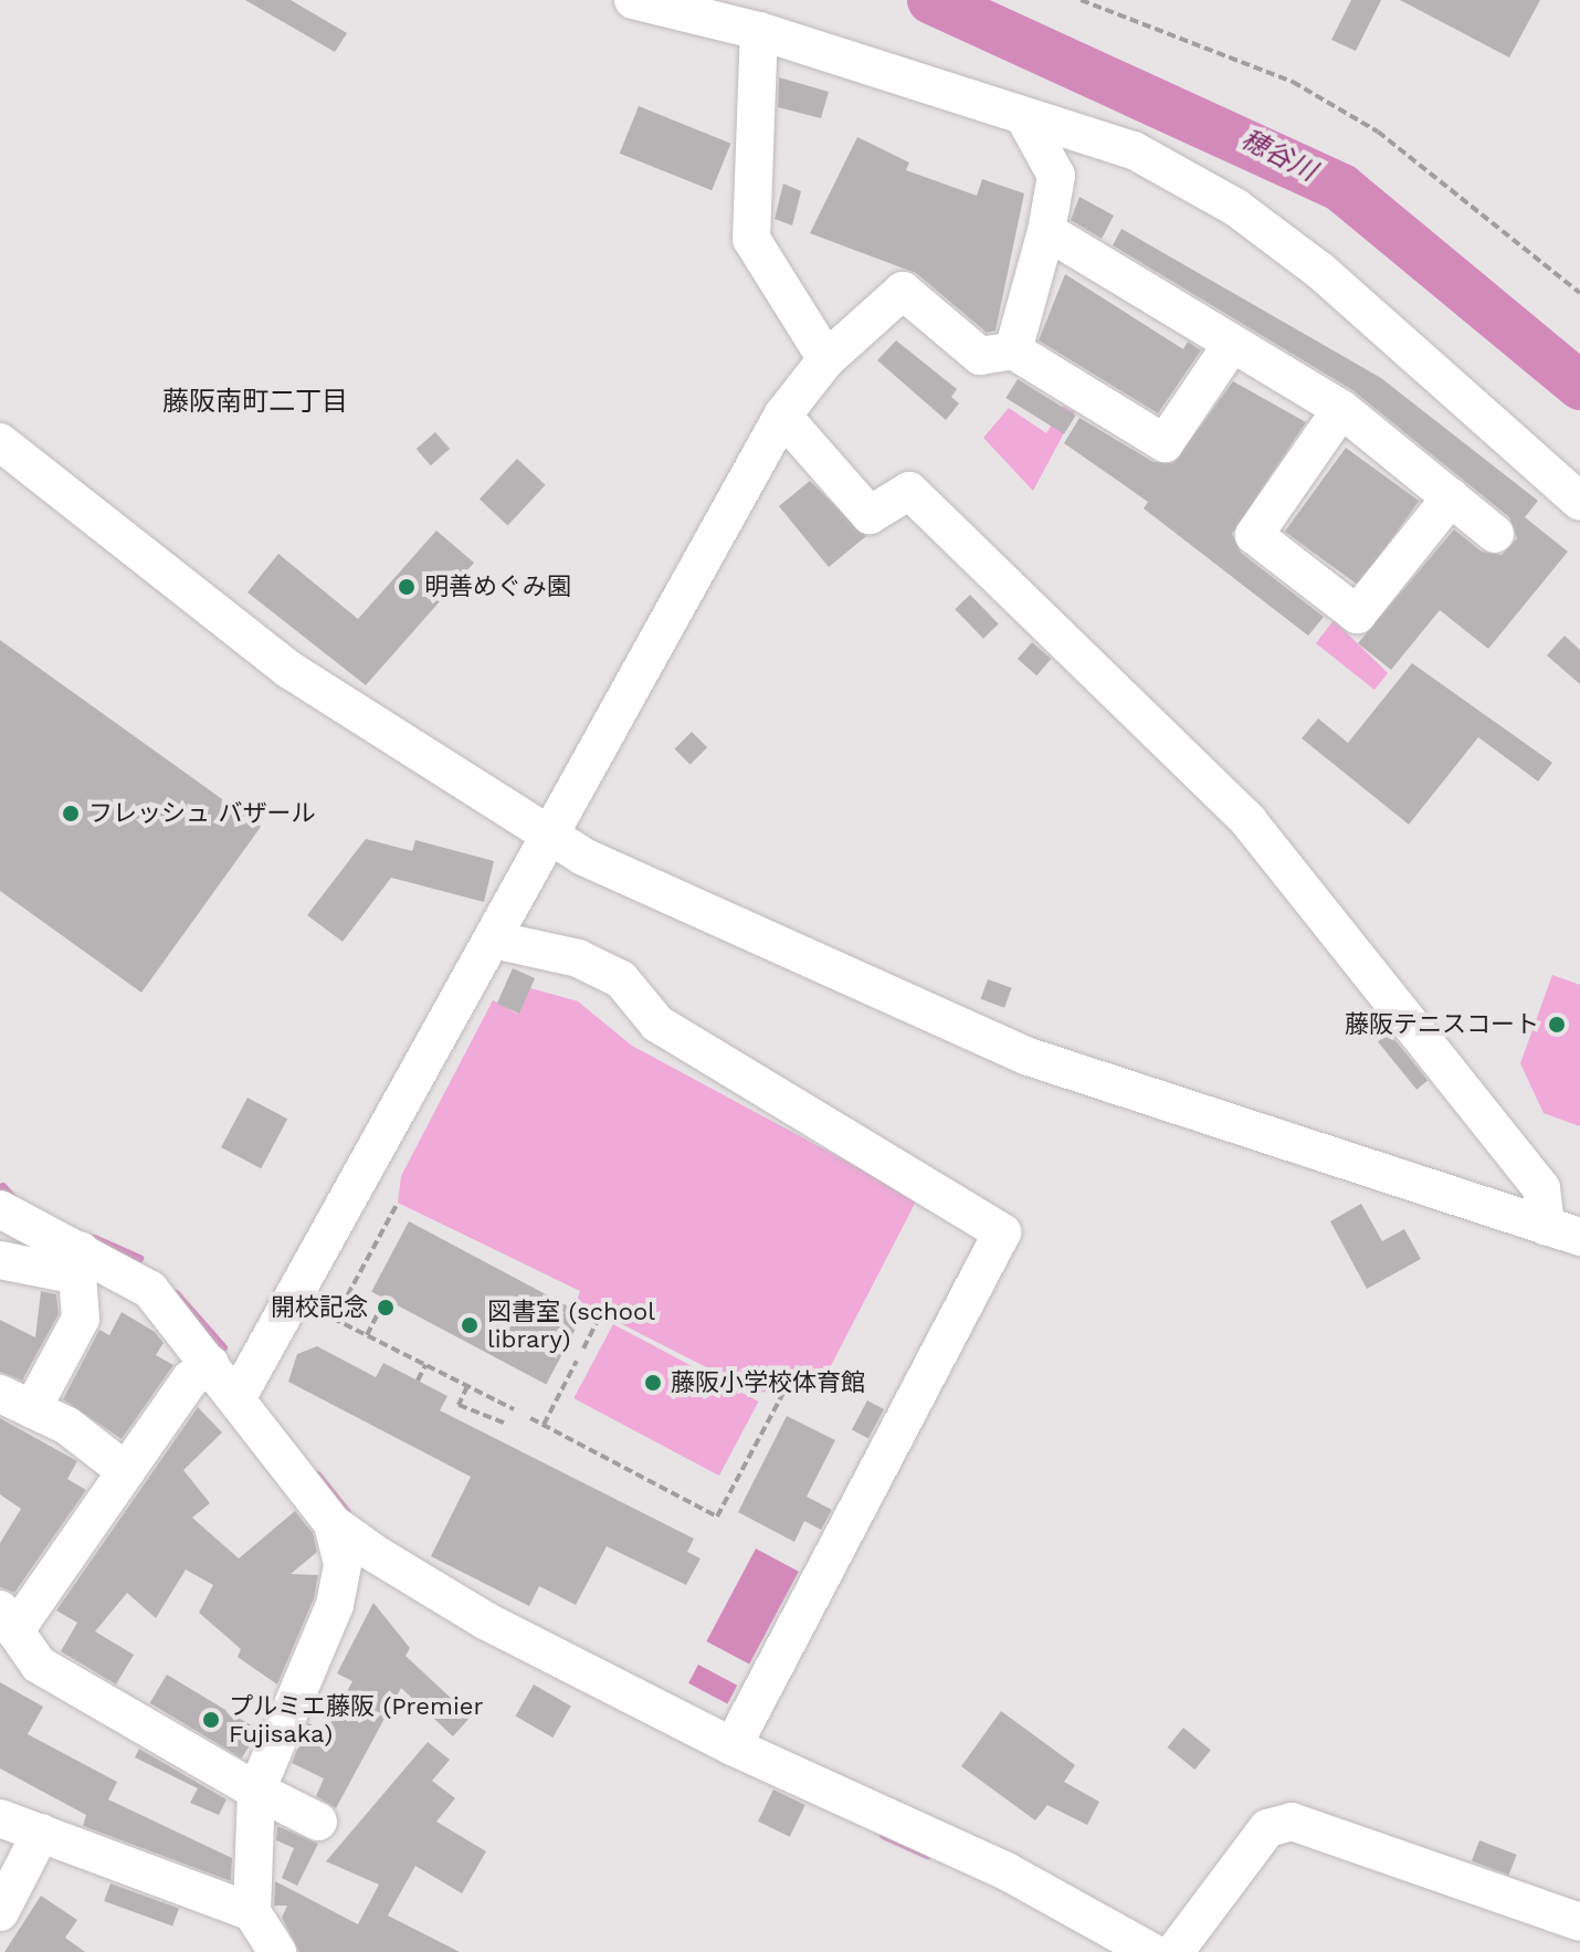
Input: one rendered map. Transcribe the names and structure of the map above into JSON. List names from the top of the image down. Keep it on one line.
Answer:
{"districts":["藤阪南町二丁目"],"water":["穂谷川"],"places":["明善めぐみ園","フレッシュ バザール","藤阪テニスコート","開校記念","図書室 (school library)","藤阪小学校体育館","プルミエ藤阪 (Premier Fujisaka)"]}
